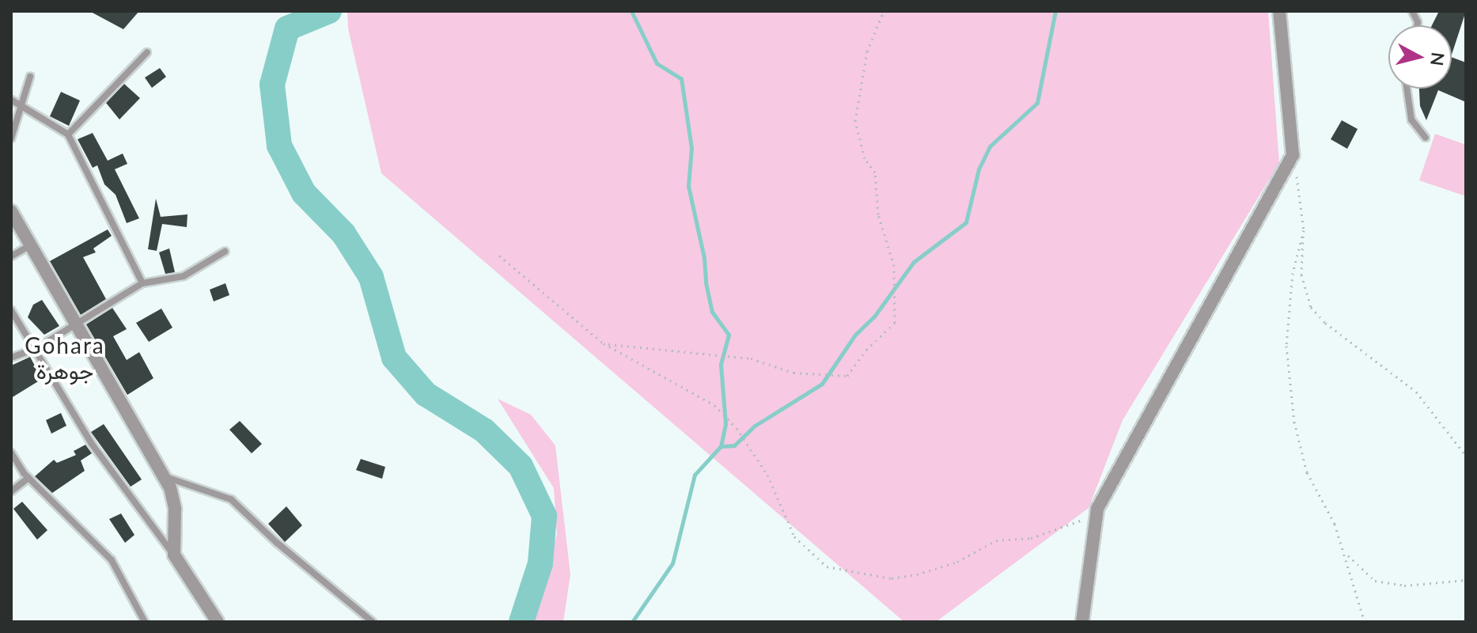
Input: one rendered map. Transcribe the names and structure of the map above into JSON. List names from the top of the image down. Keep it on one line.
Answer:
{"districts":["Gohara جوهرة"],"north":"right"}
